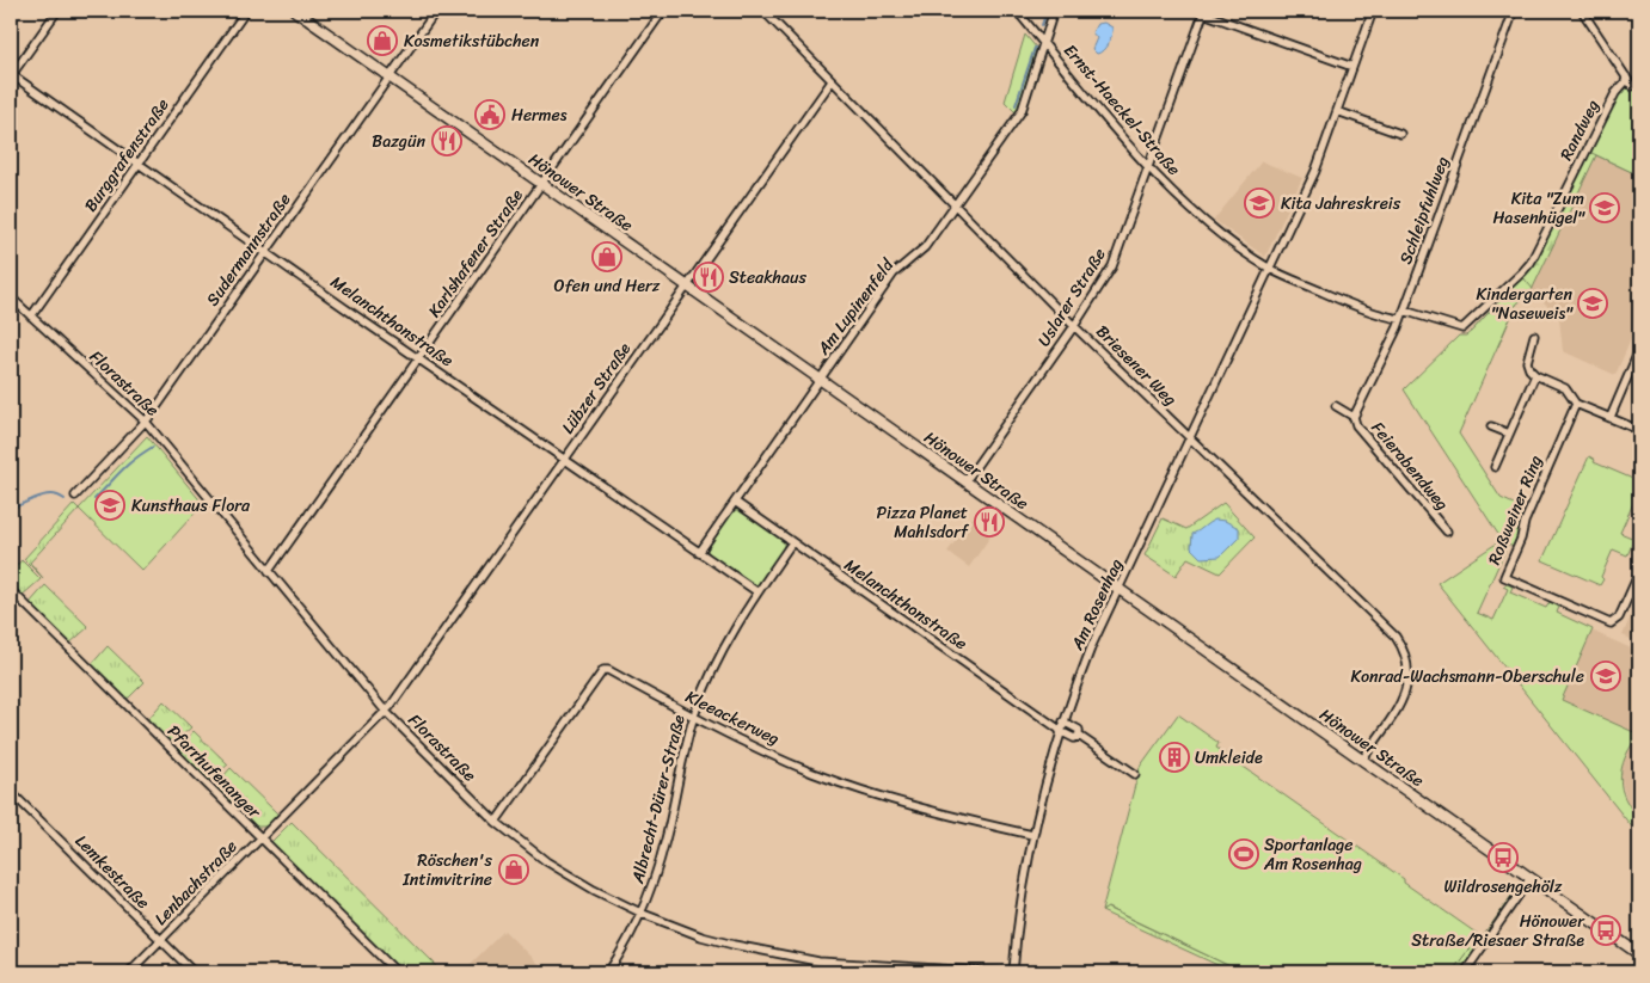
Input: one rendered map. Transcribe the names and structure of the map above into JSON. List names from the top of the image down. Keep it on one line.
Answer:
{"streets":{"main road":["Hönower Straße"],"street":["Ernst-Haeckel-Straße","Randweg","Burggrafenstraße","Schleipfuhlweg","Sudermannstraße","Karlshafener Straße","Uslarer Straße","Am Lupinenfeld","Melanchthonstraße","Briesener Weg","Florastraße","Lübzer Straße","Feierabendweg","Roßweiner Ring","Am Rosenhag","Kleeackerweg","Pfarrhufenanger","Albrecht-Dürer-Straße","Lemkestraße","Lenbachstraße"]},"crossings":[["Ernst-Haeckel-Straße","Schleipfuhlweg"],["Ernst-Haeckel-Straße","Uslarer Straße"],["Ernst-Haeckel-Straße","Am Lupinenfeld"],["Ernst-Haeckel-Straße","Am Rosenhag"],["Randweg","Schleipfuhlweg"],["Burggrafenstraße","Melanchthonstraße"],["Burggrafenstraße","Florastraße"],["Hönower Straße","Sudermannstraße"],["Hönower Straße","Karlshafener Straße"],["Hönower Straße","Uslarer Straße"],["Hönower Straße","Am Lupinenfeld"],["Hönower Straße","Briesener Weg"],["Hönower Straße","Lübzer Straße"],["Hönower Straße","Am Rosenhag"],["Schleipfuhlweg","Feierabendweg"],["Sudermannstraße","Melanchthonstraße"],["Sudermannstraße","Florastraße"],["Karlshafener Straße","Melanchthonstraße"],["Karlshafener Straße","Florastraße"],["Uslarer Straße","Briesener Weg"],["Am Lupinenfeld","Melanchthonstraße"],["Am Lupinenfeld","Briesener Weg"],["Melanchthonstraße","Lübzer Straße"],["Melanchthonstraße","Am Rosenhag"],["Melanchthonstraße","Albrecht-Dürer-Straße"],["Briesener Weg","Lübzer Straße"],["Briesener Weg","Am Rosenhag"],["Florastraße","Lübzer Straße"],["Florastraße","Kleeackerweg"],["Florastraße","Albrecht-Dürer-Straße"],["Florastraße","Lenbachstraße"],["Lübzer Straße","Lenbachstraße"],["Am Rosenhag","Kleeackerweg"],["Kleeackerweg","Albrecht-Dürer-Straße"],["Pfarrhufenanger","Lenbachstraße"],["Lemkestraße","Lenbachstraße"]],"places":{"shop":["Kosmetikstübchen","Ofen und Herz","Röschen's Intimvitrine"],"public building":["Hermes"],"restaurant":["Bazgün","Steakhaus","Pizza Planet Mahlsdorf"],"school or university":["Kita Jahreskreis","Kita \"Zum Hasenhügel\"","Kindergarten \"Naseweis\"","Kunsthaus Flora","Konrad-Wachsmann-Oberschule"],"building":["Umkleide"],"sports":["Sportanlage Am Rosenhag"],"bus stop":["Wildrosengehölz","Hönower Straße/Riesaer Straße"]}}
